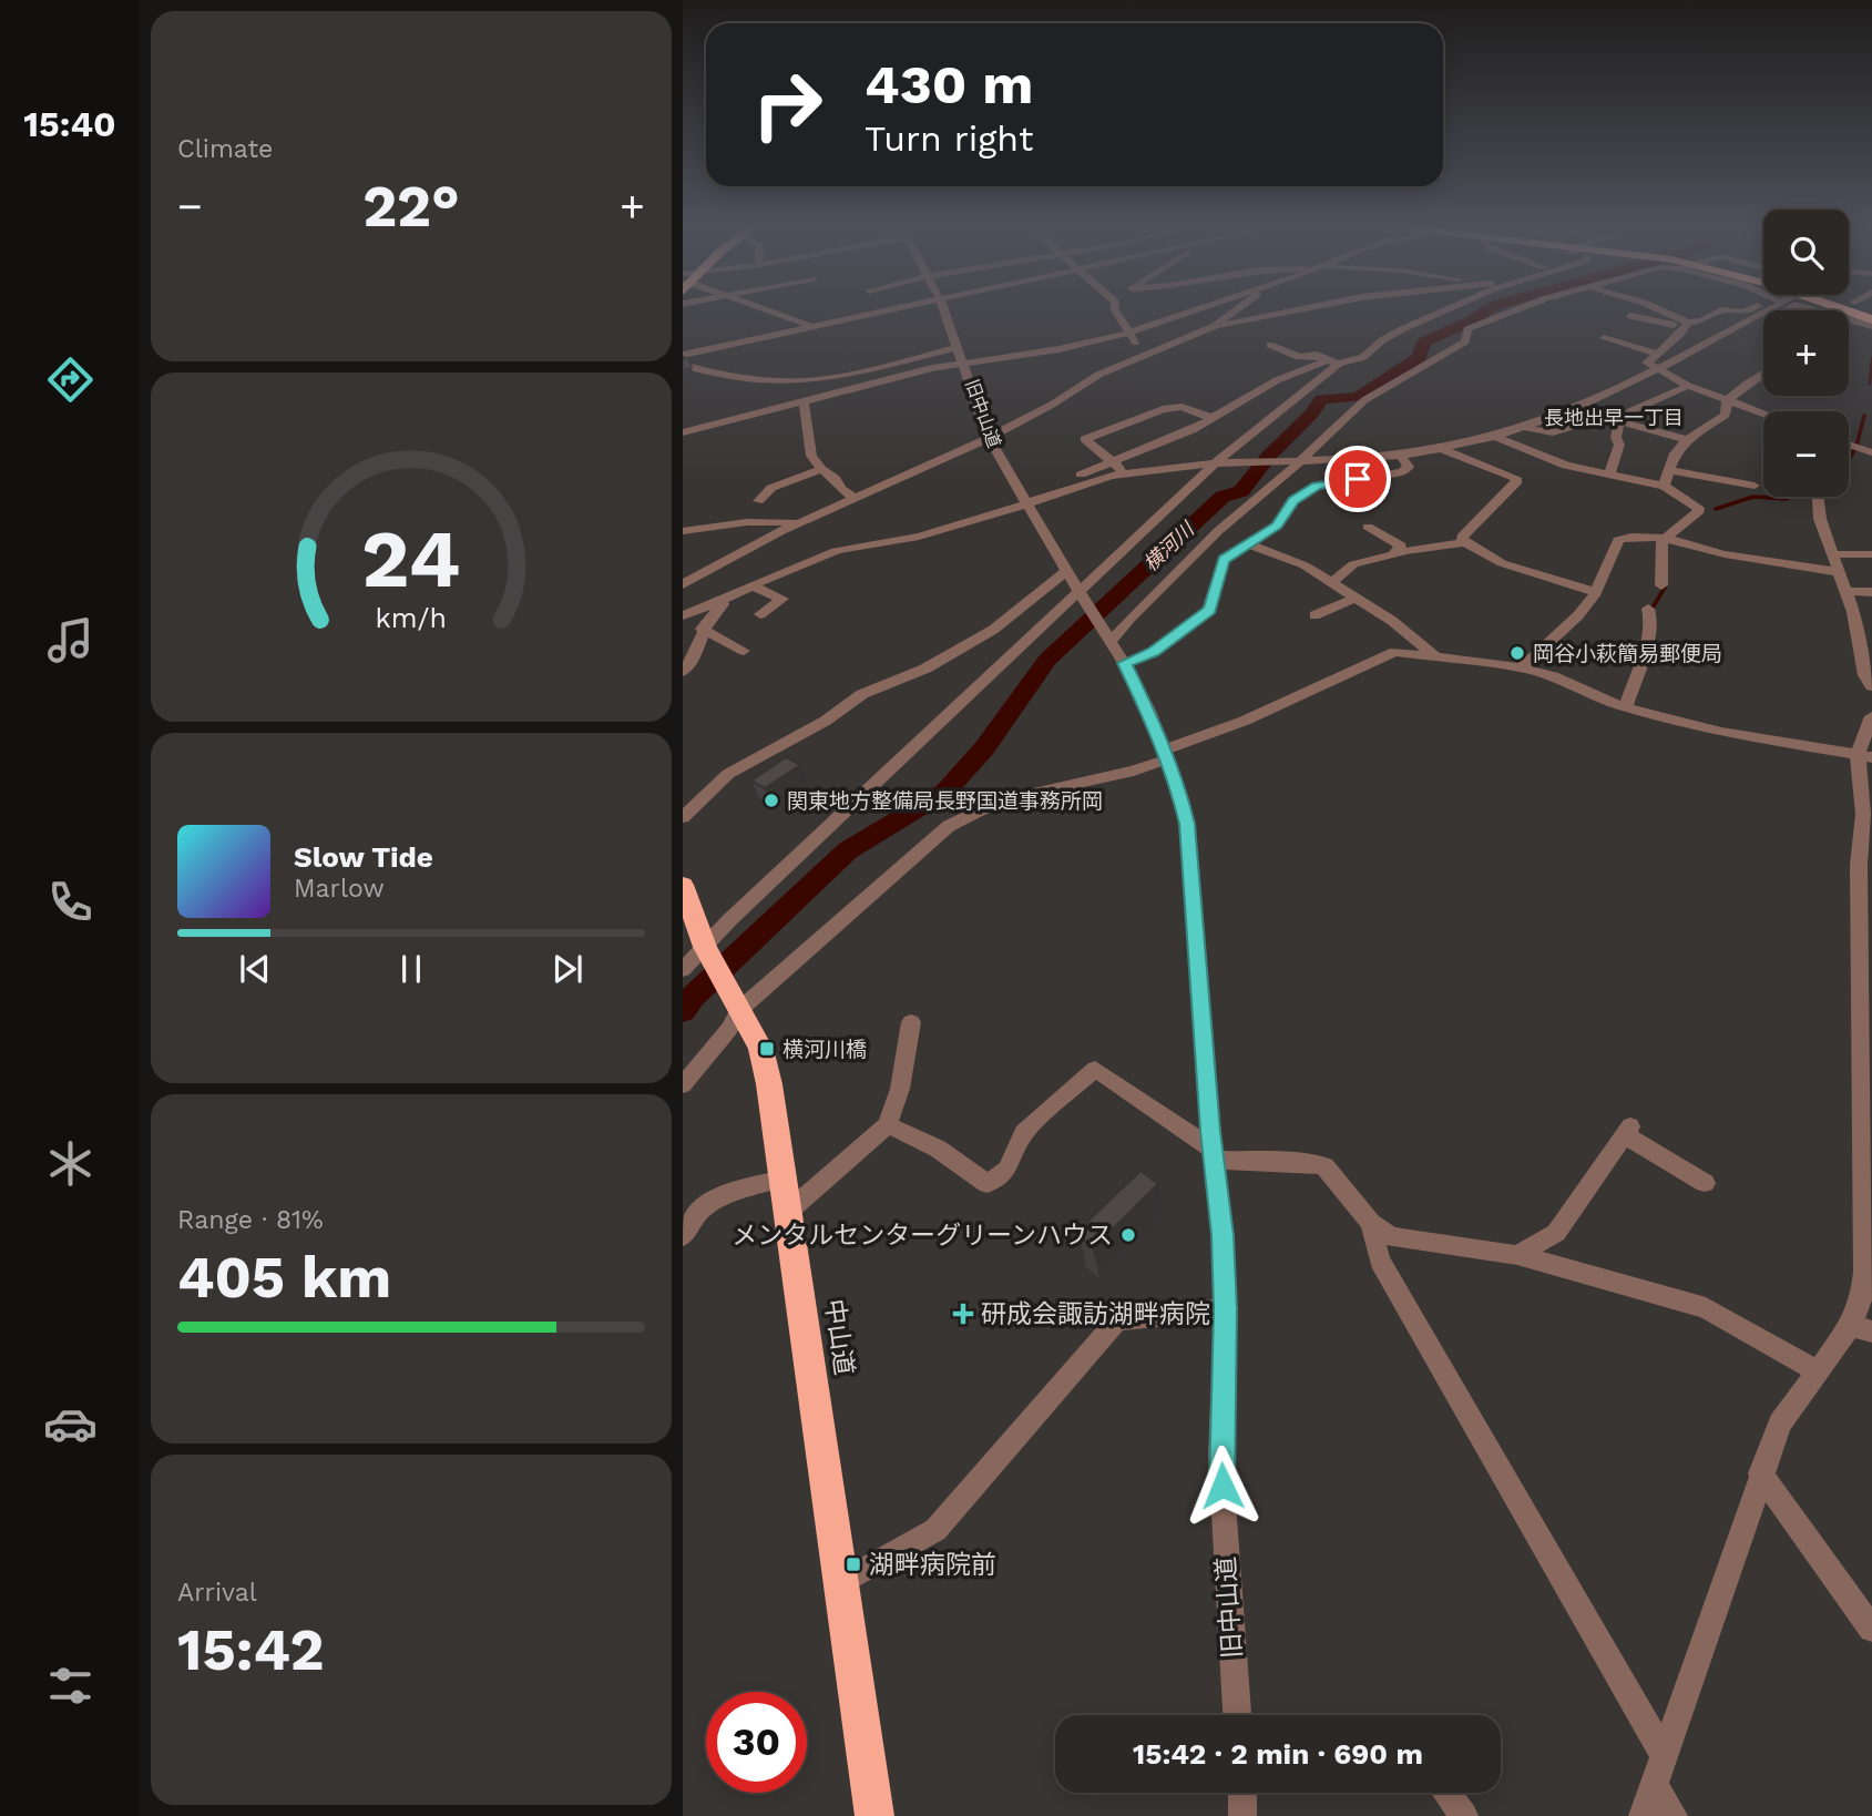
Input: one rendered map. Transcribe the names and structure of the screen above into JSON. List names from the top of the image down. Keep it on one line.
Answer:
{"streets":{"highway":["中山道"],"street":["旧中山道"]},"districts":["長地出早一丁目"],"water":["横河川"],"places":{"other":["岡谷小萩簡易郵便局","関東地方整備局長野国道事務所岡","メンタルセンターグリーンハウス"],"transit":["横河川橋","湖畔病院前"],"health":["研成会諏訪湖畔病院"]},"page":{"tabs":"15:40","tile":["Climate",["Range · 81%","405 km"],["Arrival","15:42"]],"turn":["430 m","Turn right"],"heat":["−","22°","+"],"map_buttons":["+","−"],"song":["Slow Tide","Marlow"],"limit":"30","trip":"15:42 · 2 min · 690 m","gauge":["24","km/h"]}}
